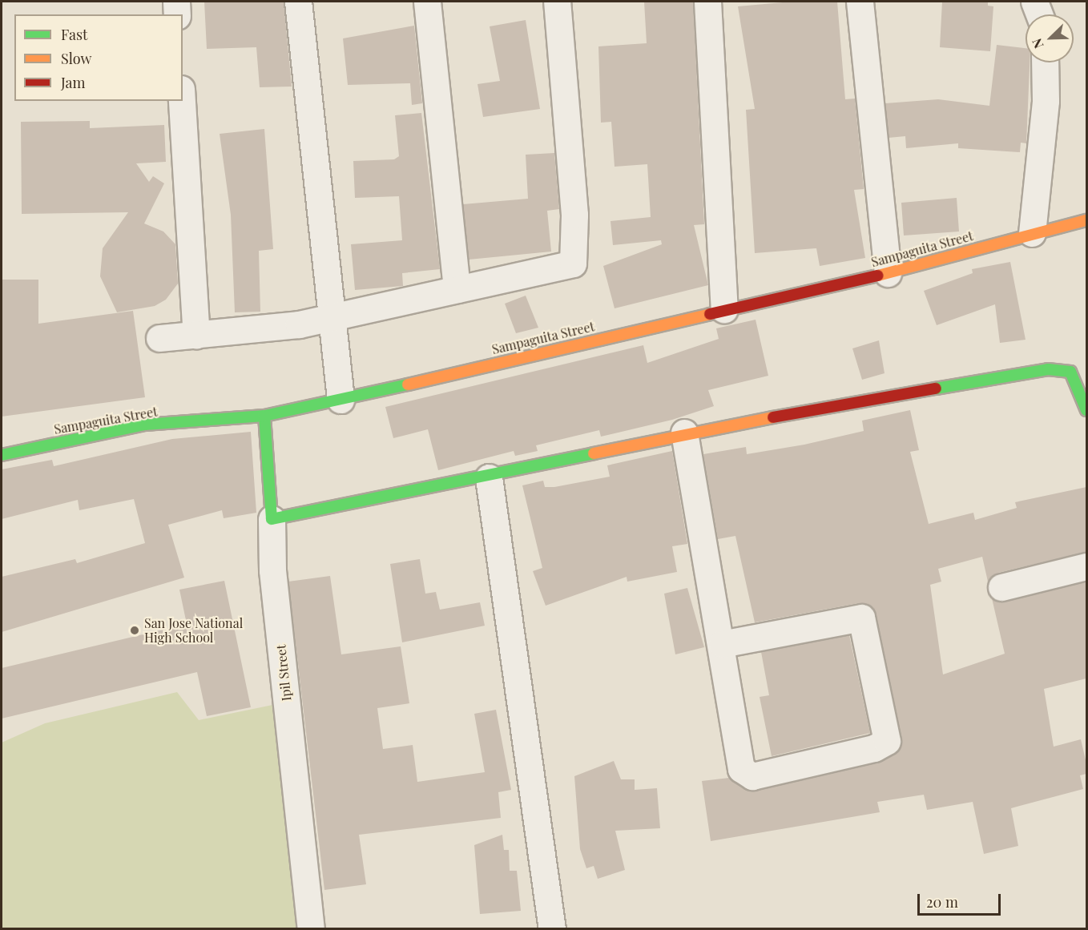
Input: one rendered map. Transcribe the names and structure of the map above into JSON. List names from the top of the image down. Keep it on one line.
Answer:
{"streets":{"street":["Sampaguita Street","Ipil Street"]},"crossings":[["Sampaguita Street","Ipil Street"]],"places":["San Jose National High School"],"legend":["Fast","Slow","Jam"],"scale_bar":"20 m","north":"bottom left"}
